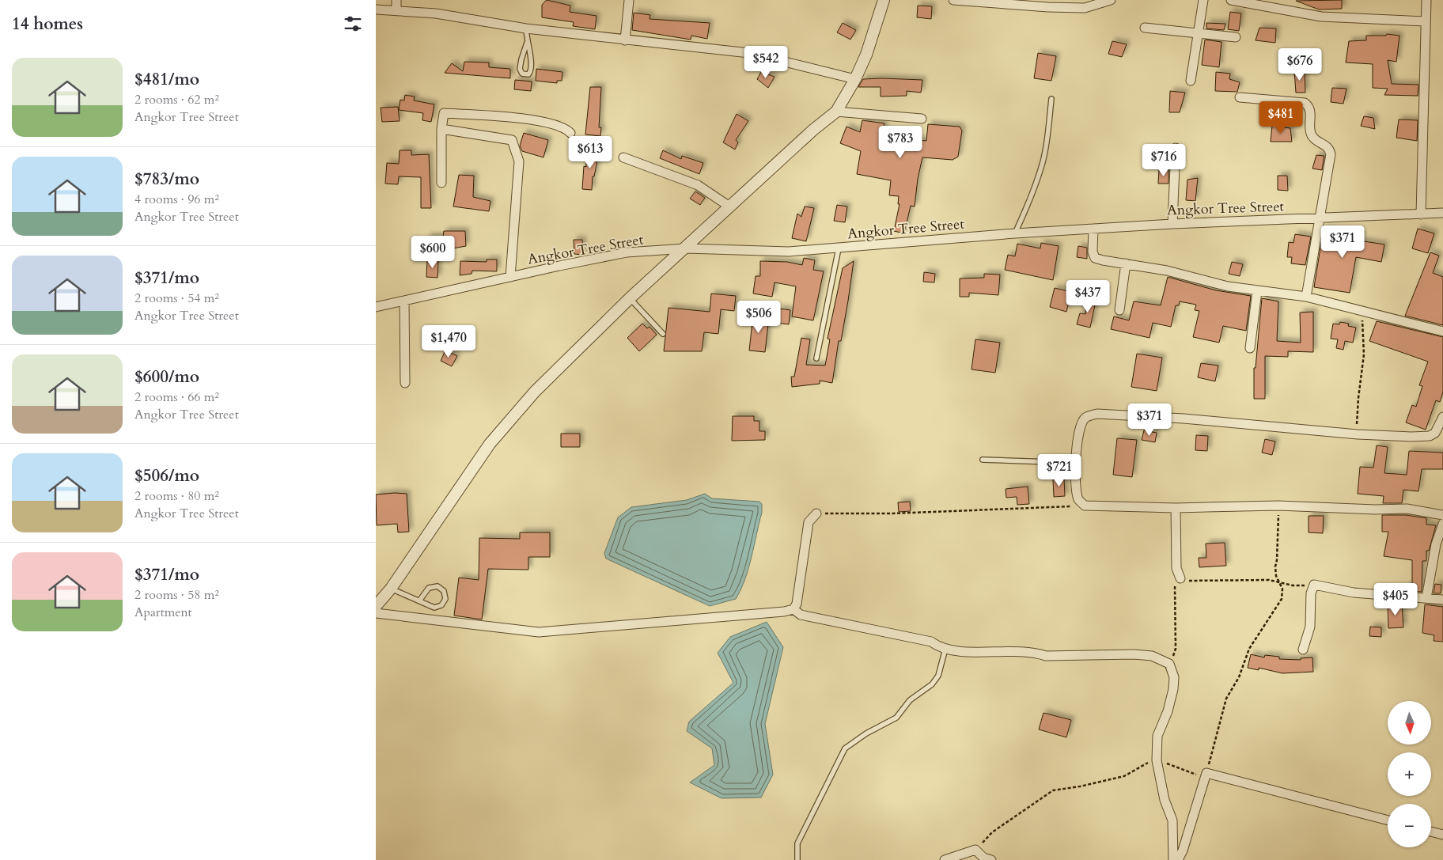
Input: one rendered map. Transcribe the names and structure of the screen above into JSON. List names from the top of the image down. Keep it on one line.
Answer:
{"streets":{"street":["Angkor Tree Street"]},"north":"bottom","page":{"heading":"14 homes","price":["$542","$676","$481","$783","$613","$716","$371","$600","$437","$506","$1,470","$371","$721","$405"],"list":[{"name":"$481/mo","note":"2 rooms · 62 m² · Angkor Tree Street"},{"name":"$783/mo","note":"4 rooms · 96 m² · Angkor Tree Street"},{"name":"$371/mo","note":"2 rooms · 54 m² · Angkor Tree Street"},{"name":"$600/mo","note":"2 rooms · 66 m² · Angkor Tree Street"},{"name":"$506/mo","note":"2 rooms · 80 m² · Angkor Tree Street"},{"name":"$371/mo","note":"2 rooms · 58 m² · Apartment"}],"map_buttons":["+","−"]}}
